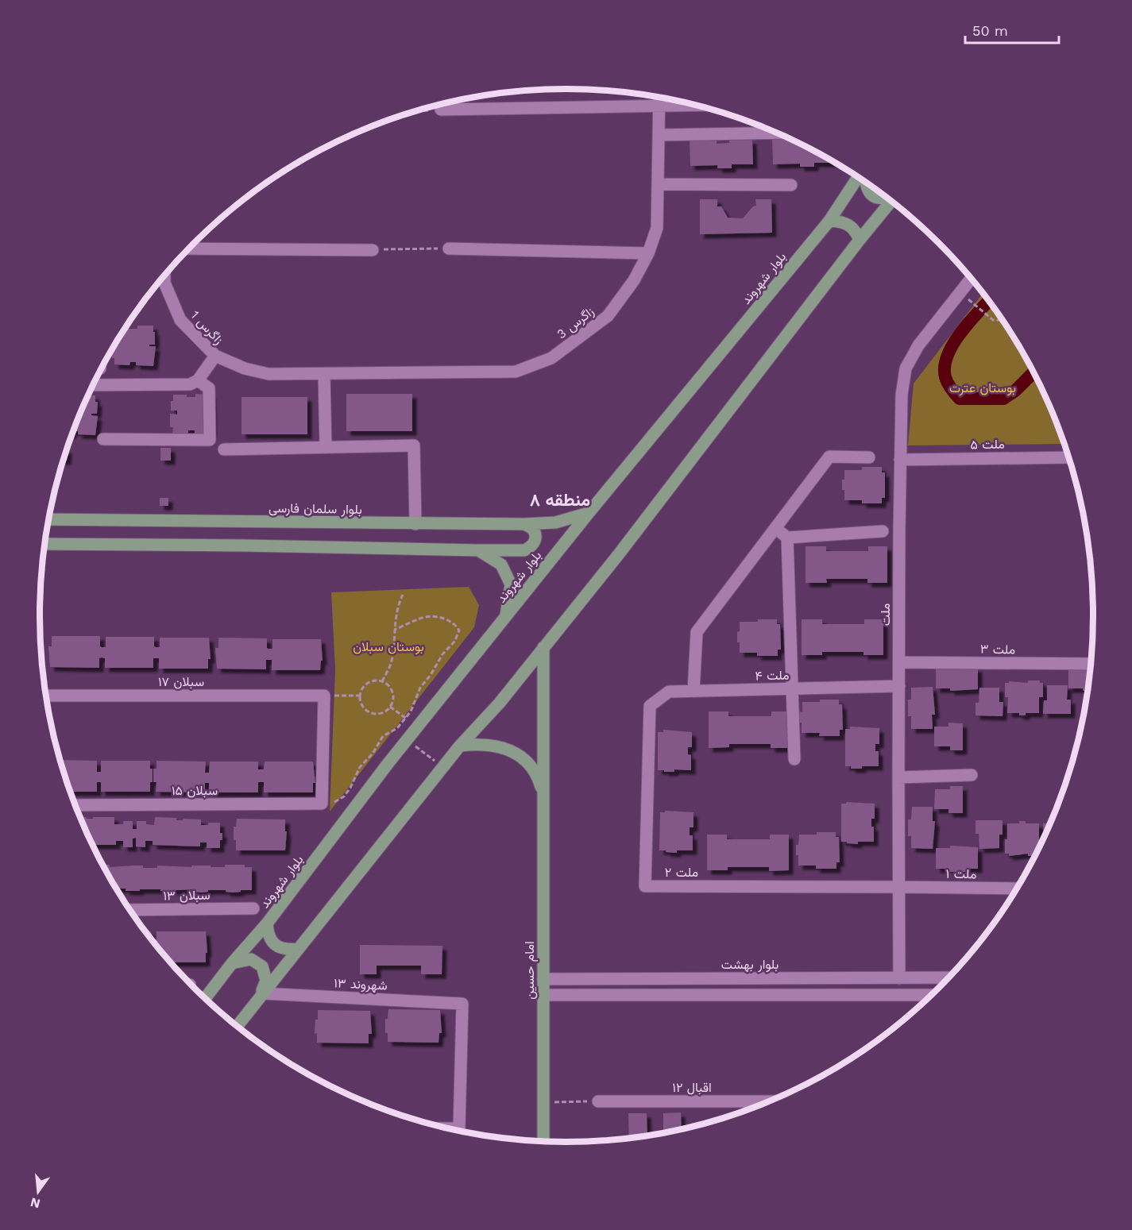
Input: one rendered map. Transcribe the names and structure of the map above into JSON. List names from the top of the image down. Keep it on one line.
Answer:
{"streets":{"main road":["بلوار شهروند","بلوار سلمان فارسی","امام حسین"],"street":["زاگرس 3","زاگرس 1","ملت ۵","ملت","ملت ۳","ملت ۴","سبلان ۱۷","سبلان ۱۵","ملت ۲","ملت ۱","سبلان ۱۳","بلوار بهشت","شهروند ۱۳","اقبال ۱۲"]},"crossings":[["بلوار شهروند","بلوار سلمان فارسی"],["زاگرس 3","زاگرس 1"],["ملت ۵","ملت"],["ملت","ملت ۳"],["ملت","ملت ۴"],["ملت","ملت ۲"],["ملت","ملت ۱"],["ملت","بلوار بهشت"],["ملت ۴","ملت ۲"],["ملت ۲","ملت ۱"],["بلوار بهشت","امام حسین"]],"districts":["منطقه ۸"],"parks":["بوستان عترت","بوستان سبلان"],"scale_bar":"50 m","north":"bottom"}
